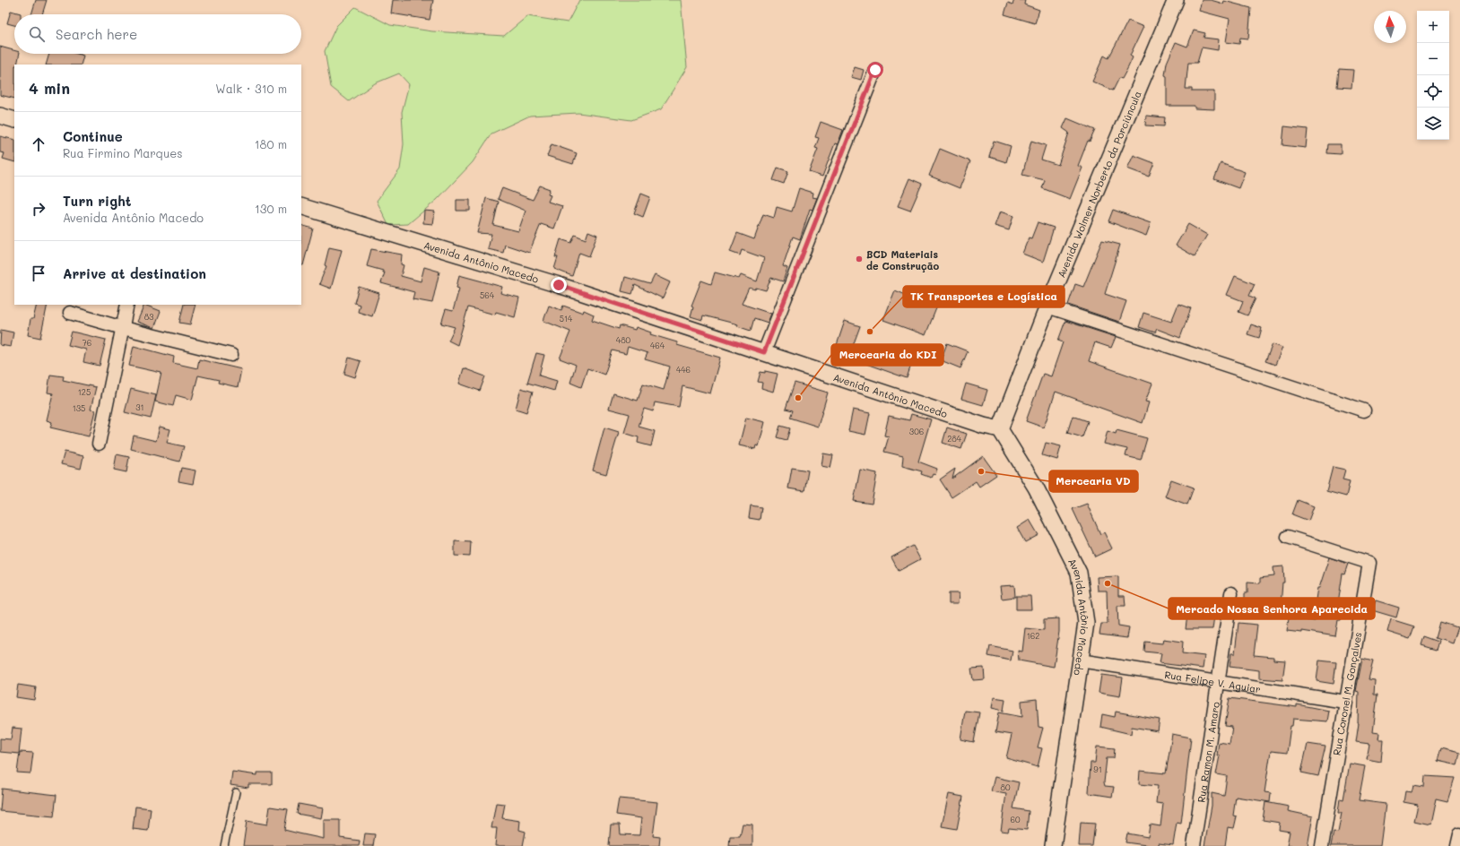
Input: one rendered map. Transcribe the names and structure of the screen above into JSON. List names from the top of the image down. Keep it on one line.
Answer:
{"streets":{"street":["Avenida Wolmer Norberto da Porciúncula","Avenida Antônio Macedo","Rua Felipe V. Aguiar","Rua Coronel M. Gonçalves","Rua Ramon M. Amaro"]},"crossings":[["Avenida Wolmer Norberto da Porciúncula","Avenida Antônio Macedo"],["Avenida Antônio Macedo","Rua Felipe V. Aguiar"],["Rua Felipe V. Aguiar","Rua Coronel M. Gonçalves"],["Rua Felipe V. Aguiar","Rua Ramon M. Amaro"]],"places":["BCD Materiais de Construção","TK Transportes e Logística","Mercearia do KDI","Mercearia VD","Mercado Nossa Senhora Aparecida"],"house_numbers":["564","83","514","480","76","464","446","125","31","135","306","284","162","91","80","60"],"north":"top","page":{"map_buttons":["+","−"],"search":"Search here","heading":["4 min","Walk · 310 m"],"list":[["Continue","Rua Firmino Marques","180 m"],["Turn right","Avenida Antônio Macedo","130 m"],"Arrive at destination"]}}
